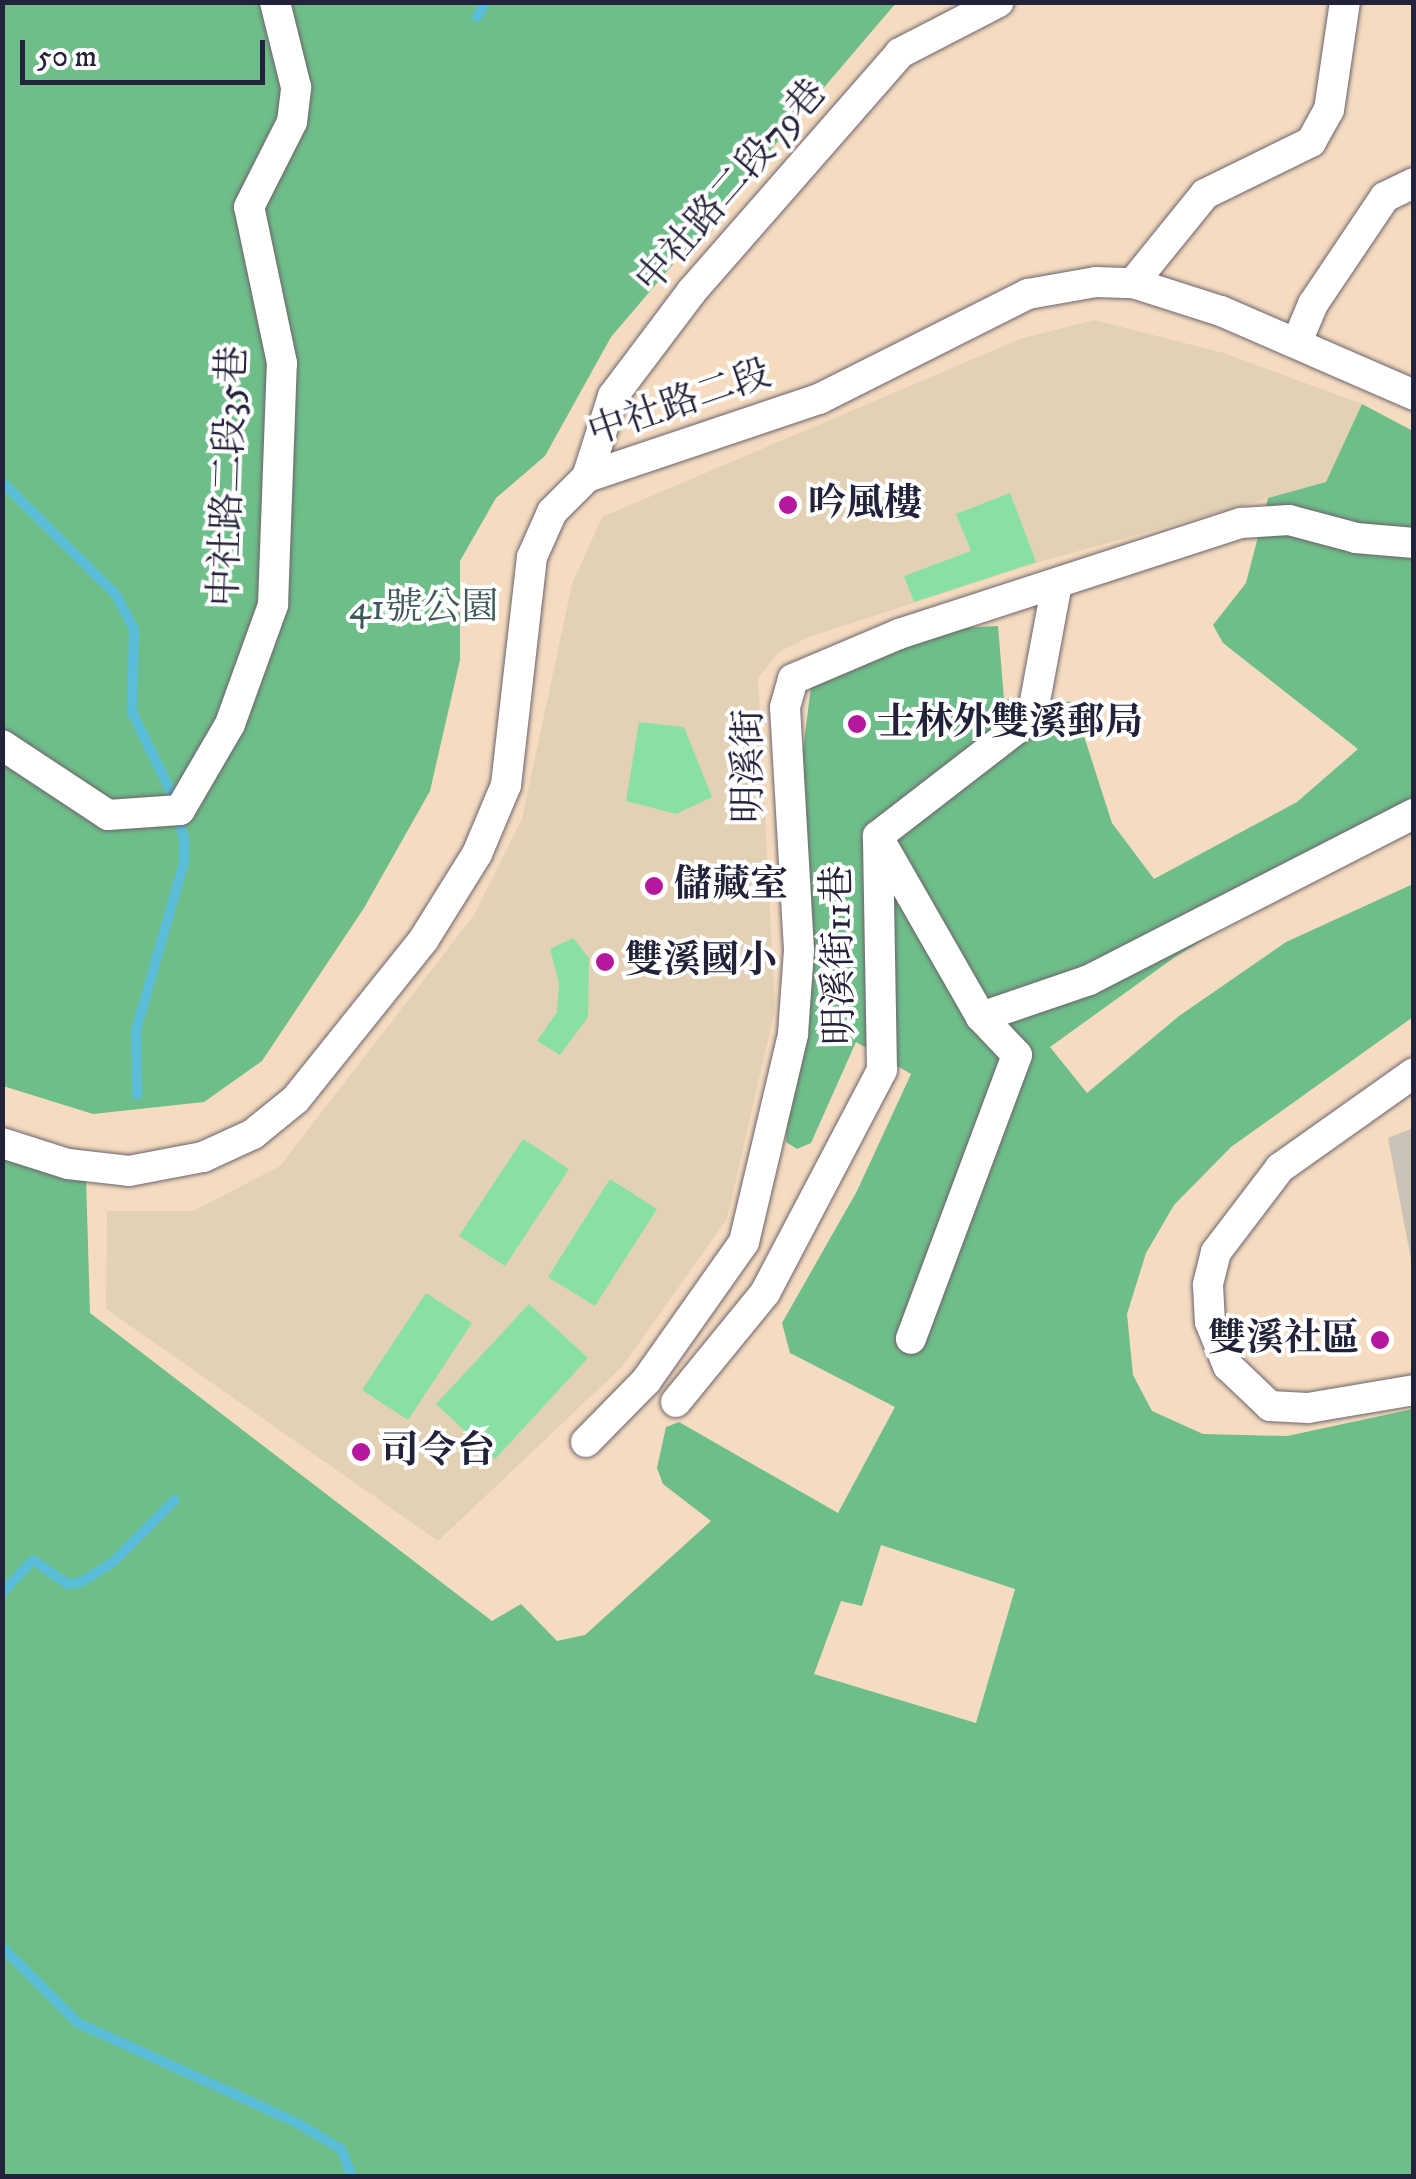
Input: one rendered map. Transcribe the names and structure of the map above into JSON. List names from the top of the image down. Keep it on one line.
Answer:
{"streets":{"street":["中社路二段79巷","中社路二段","中社路二段35巷","明溪街","明溪街11巷"]},"crossings":[["中社路二段79巷","中社路二段"],["明溪街","明溪街11巷"]],"parks":["41號公園"],"places":["吟風樓","士林外雙溪郵局","儲藏室","雙溪國小","雙溪社區","司令台"],"scale_bar":"50 m"}
